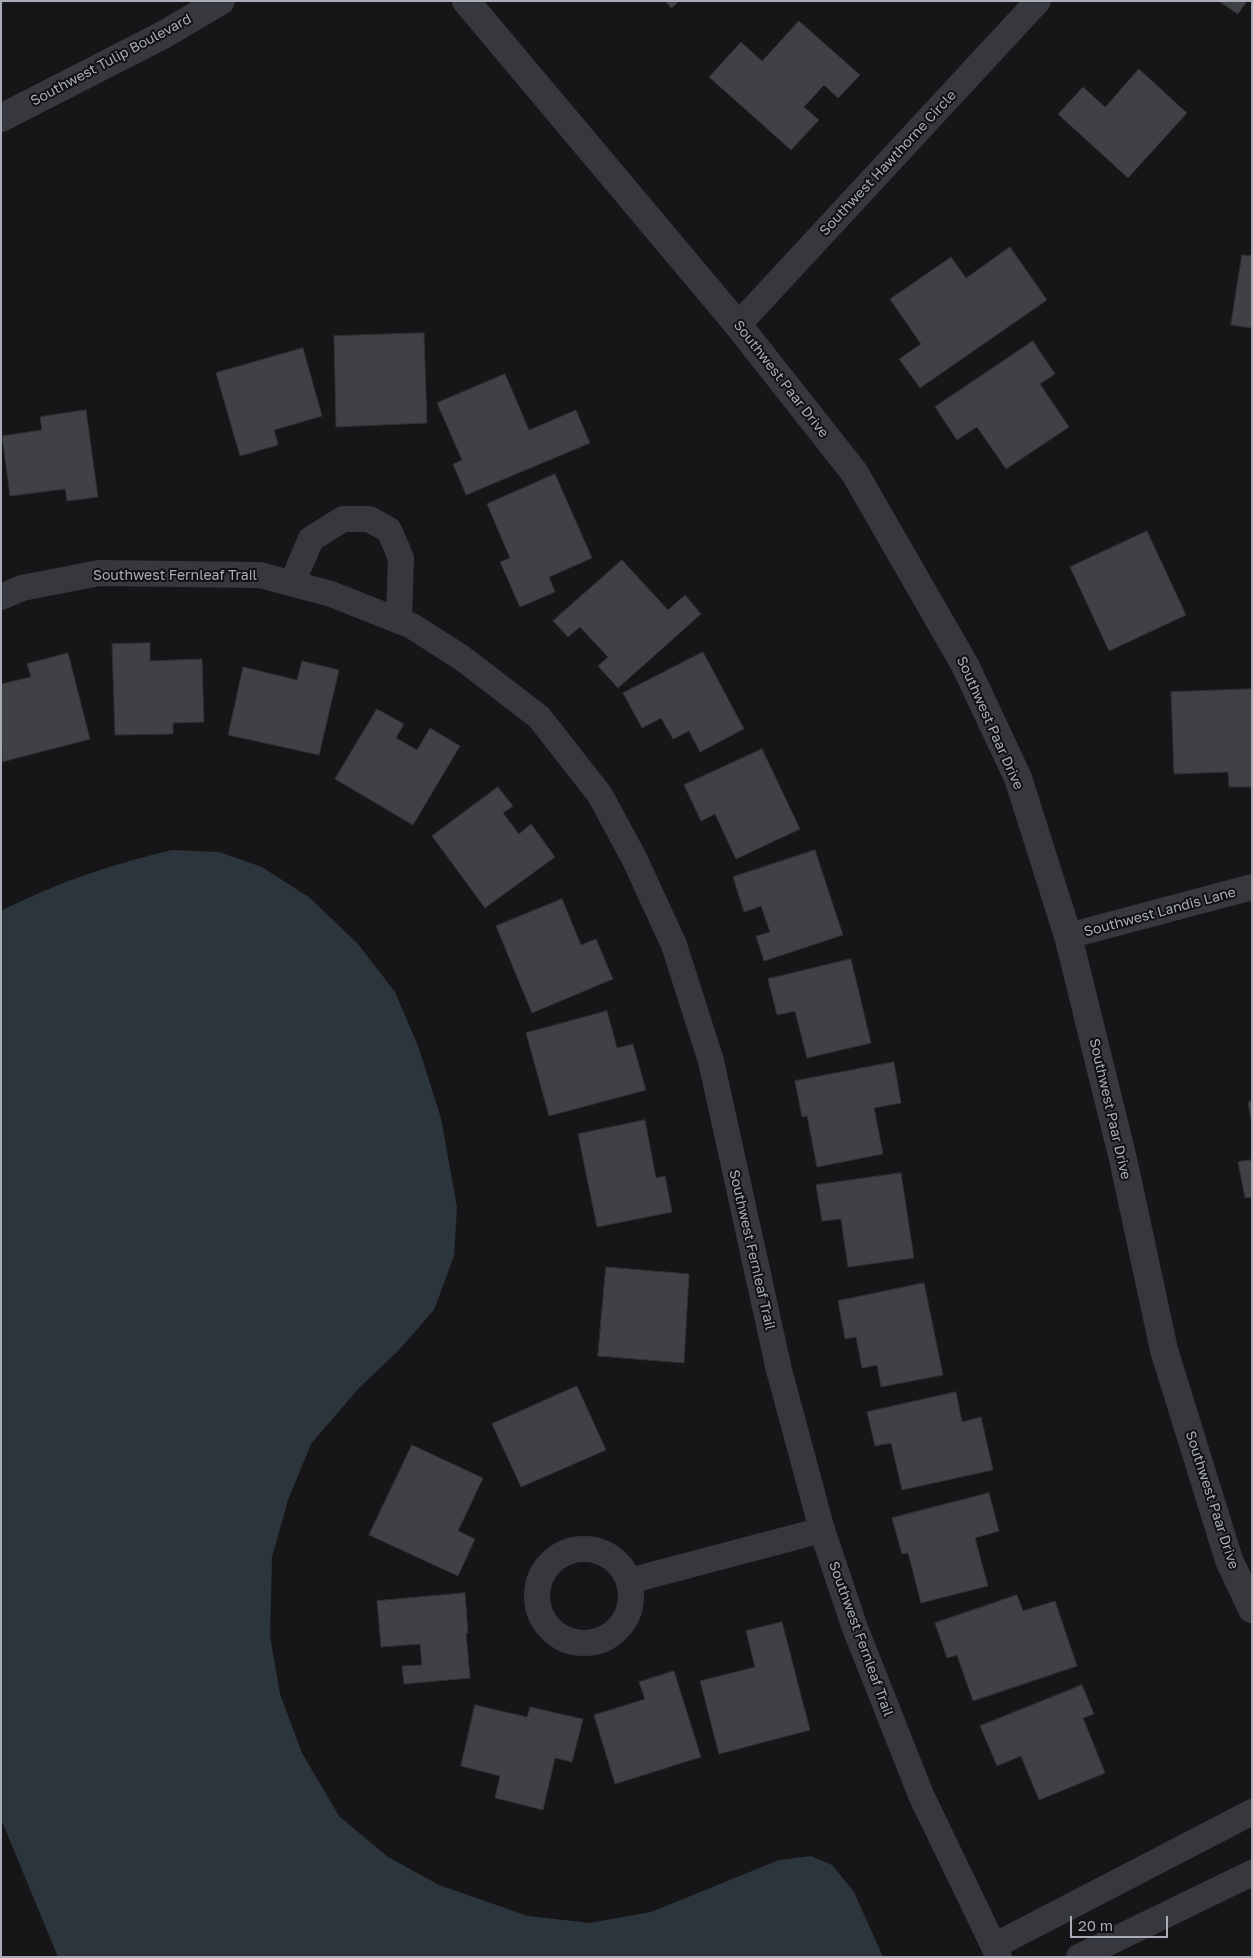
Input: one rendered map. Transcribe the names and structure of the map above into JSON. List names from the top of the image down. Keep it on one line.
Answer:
{"streets":{"street":["Southwest Tulip Boulevard","Southwest Hawthorne Circle","Southwest Paar Drive","Southwest Fernleaf Trail","Southwest Landis Lane"]},"crossings":[["Southwest Hawthorne Circle","Southwest Paar Drive"],["Southwest Paar Drive","Southwest Landis Lane"]],"scale_bar":"20 m"}
